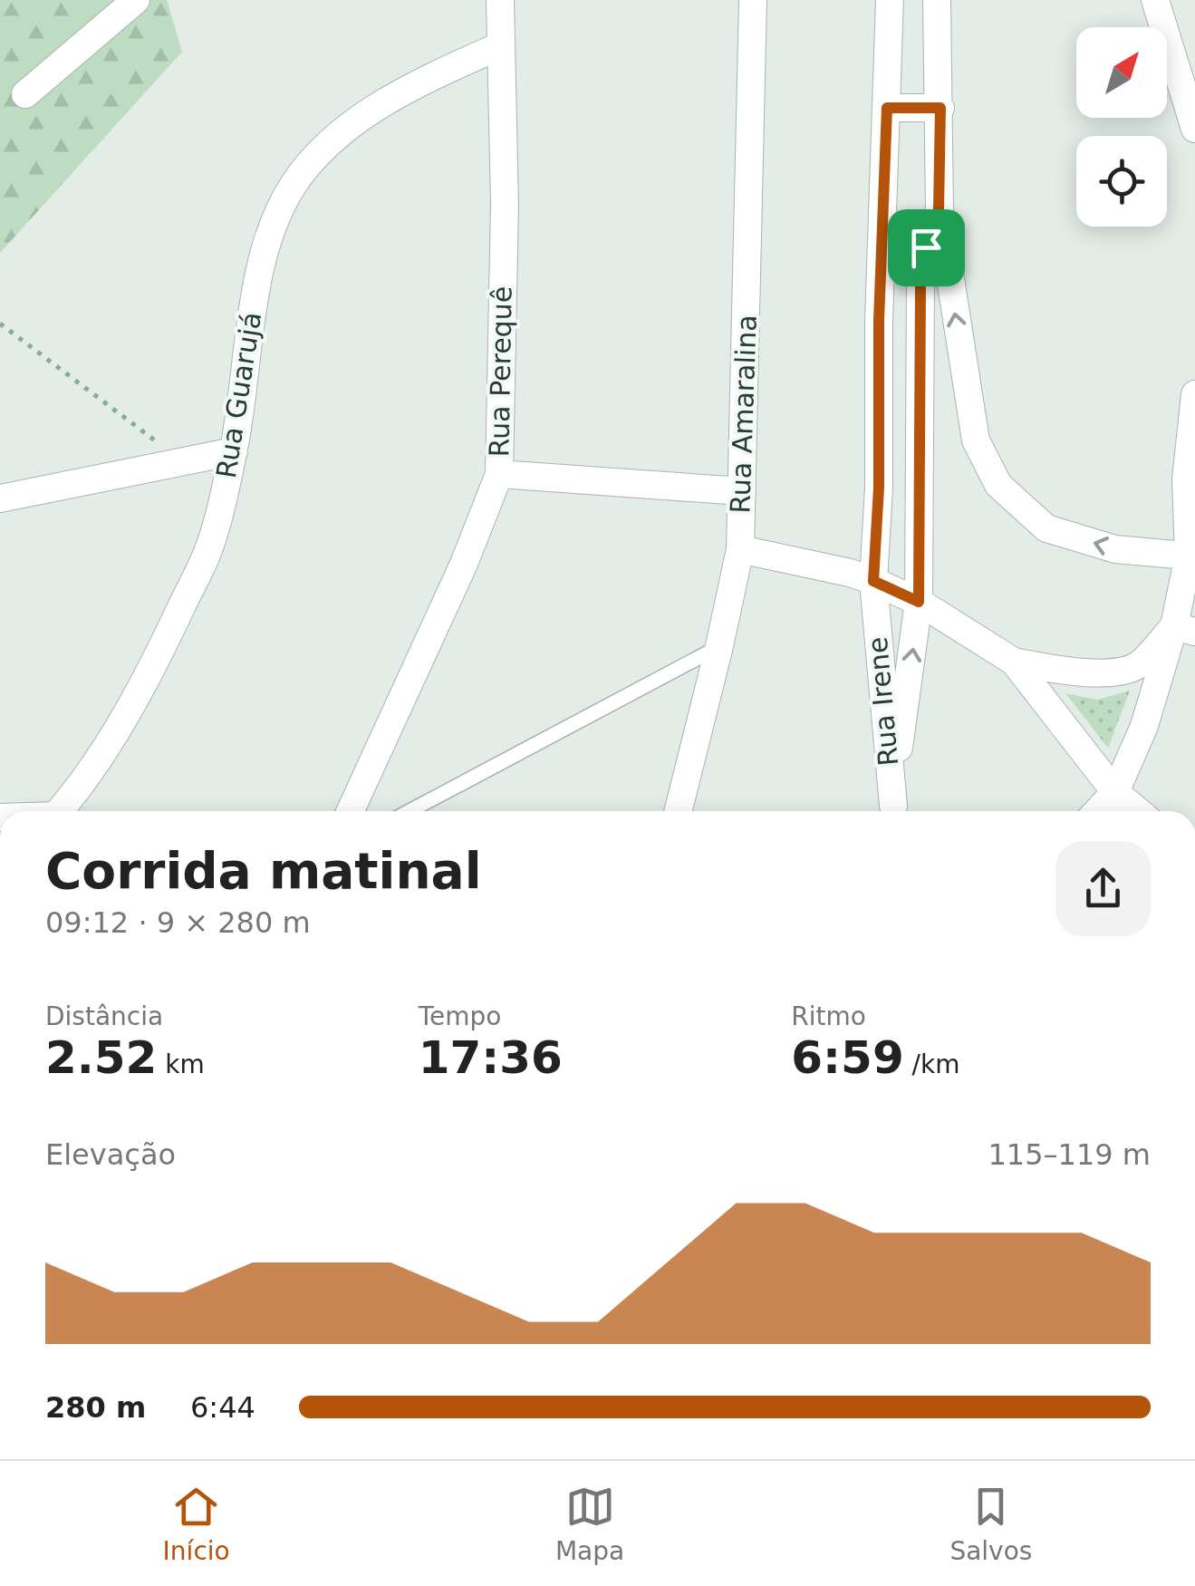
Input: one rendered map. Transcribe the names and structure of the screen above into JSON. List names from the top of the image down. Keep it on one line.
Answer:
{"streets":{"street":["Rua Perequê","Rua Guarujá","Rua Amaralina","Rua Irene"]},"crossings":[["Rua Perequê","Rua Guarujá"]],"north":"top right","page":{"heading":["Corrida matinal","09:12 · 9 × 280 m"],"stats":[["Distância","2.52 km"],["Tempo","17:36"],["Ritmo","6:59 /km"]],"chart":["Elevação","115–119 m"],"list":[{"name":"280 m","note":"6:44"}],"tabs":["Início","Mapa","Salvos"]}}
